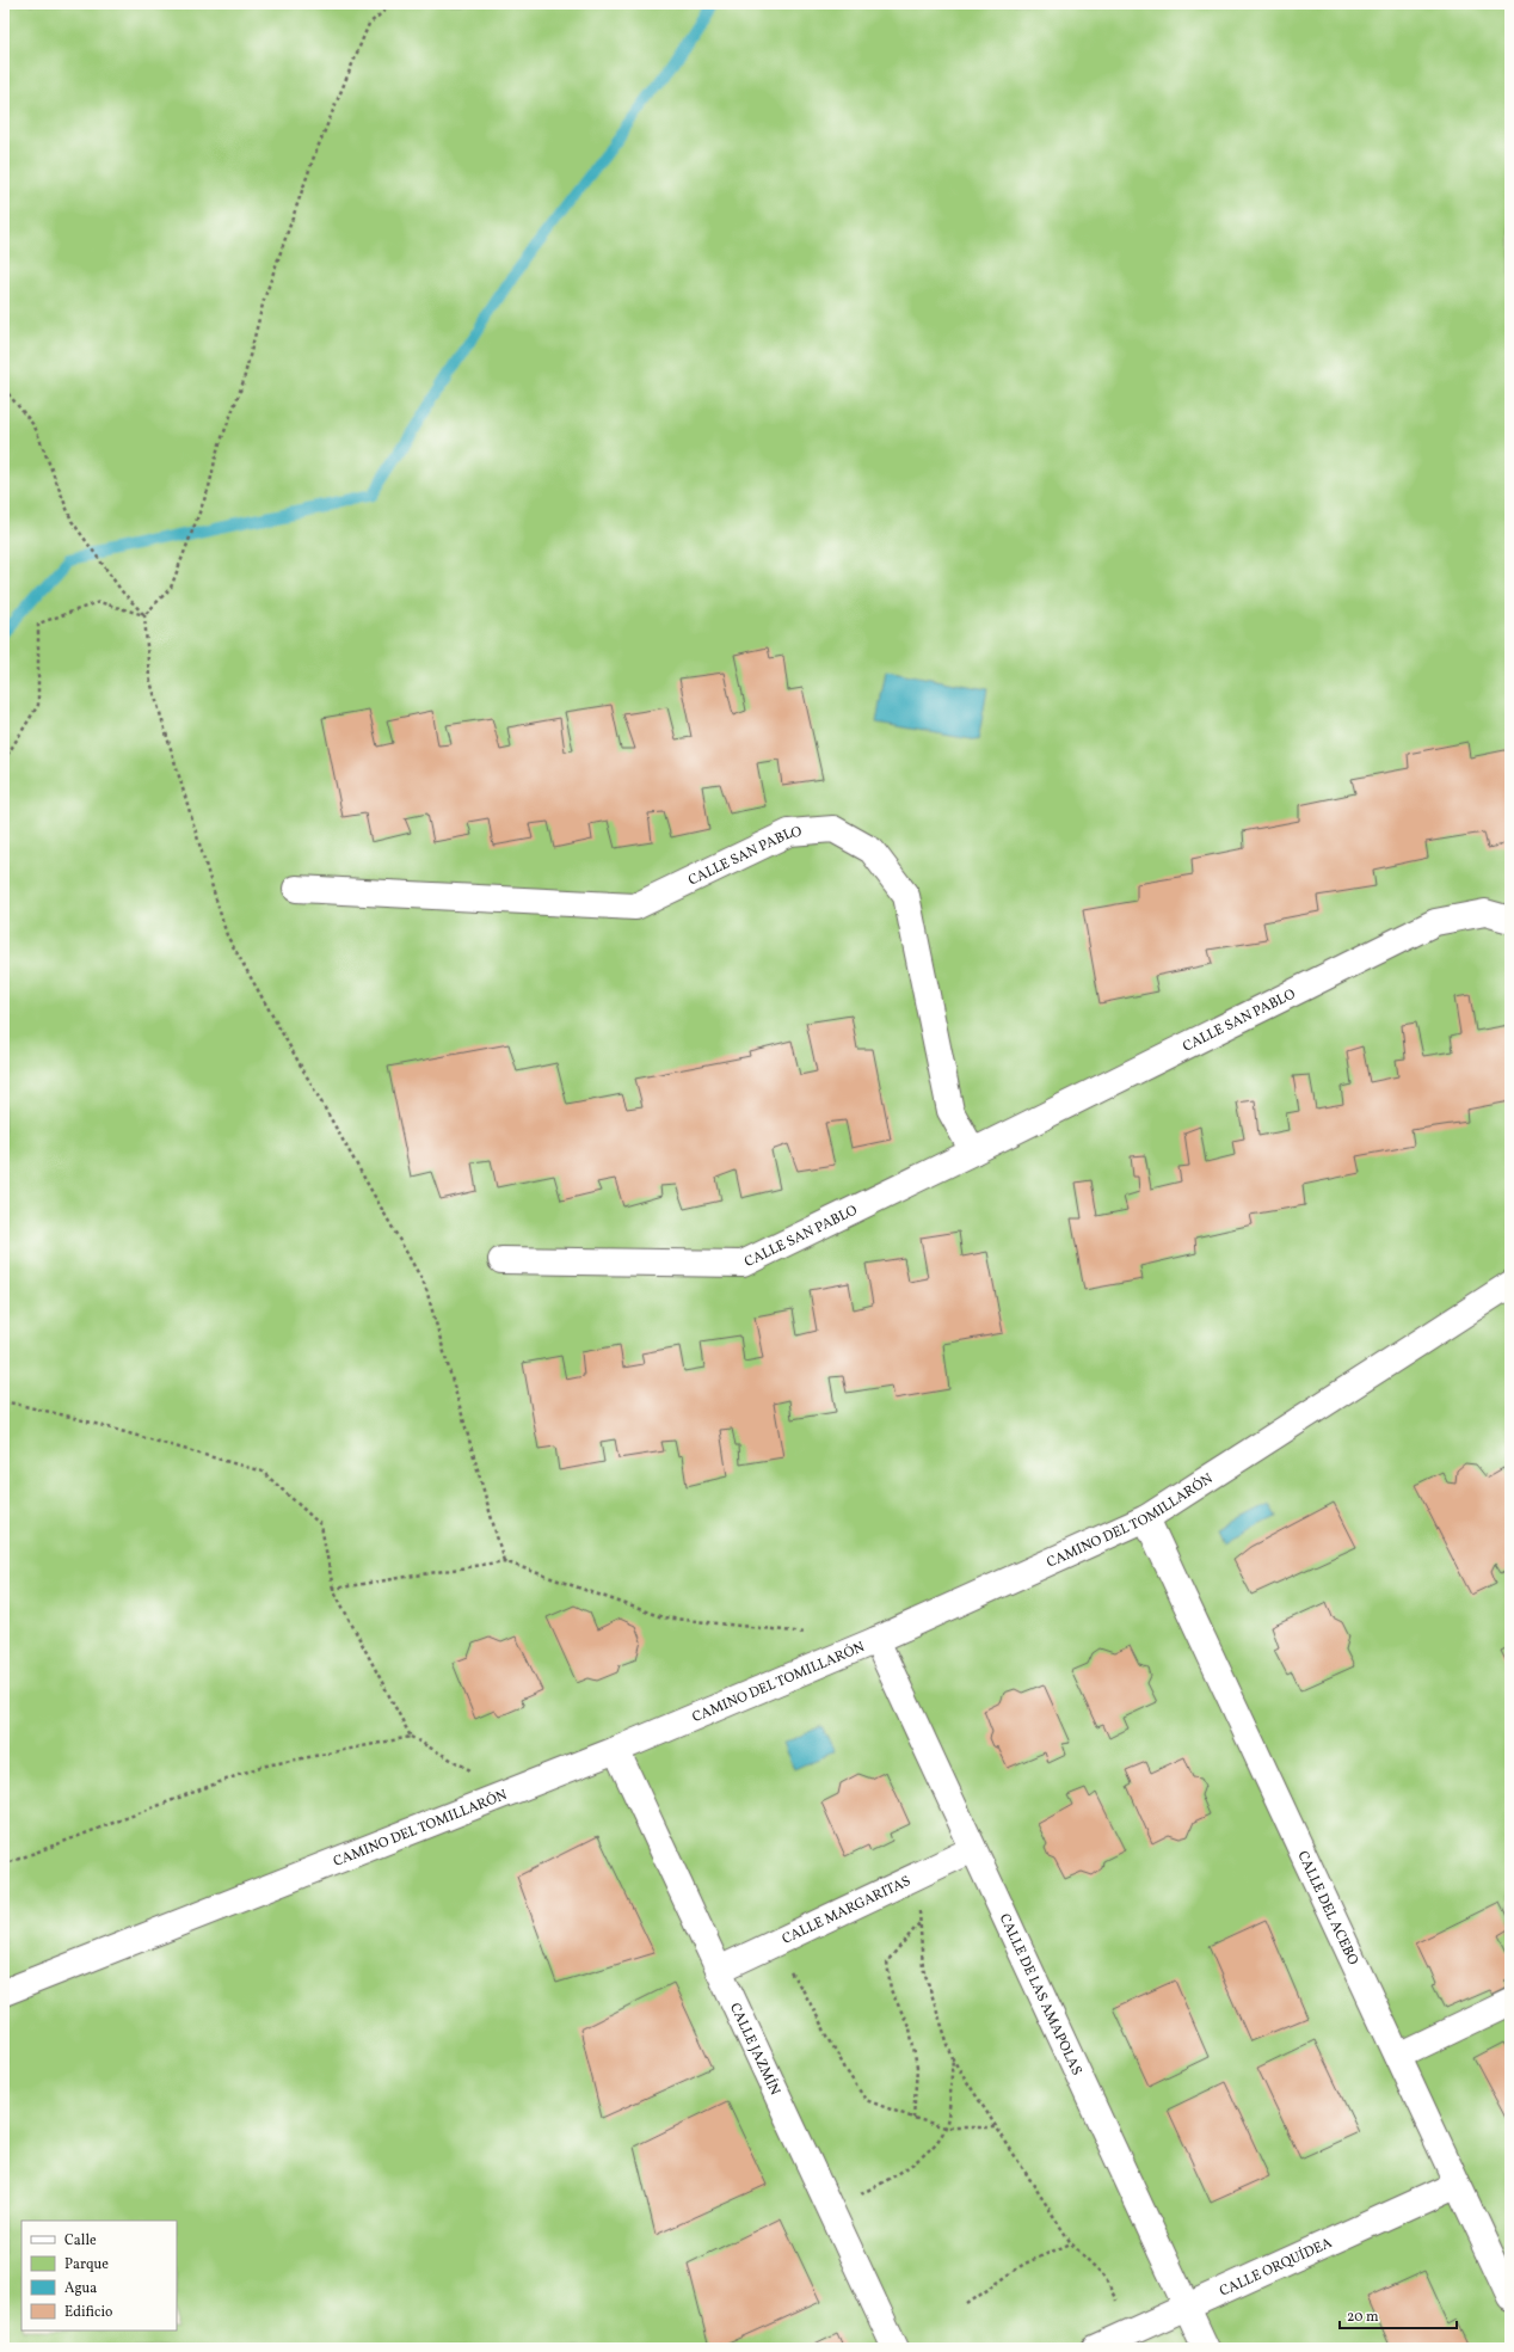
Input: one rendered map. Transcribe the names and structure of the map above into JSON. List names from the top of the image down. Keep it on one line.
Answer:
{"streets":{"street":["CALLE SAN PABLO","CAMINO DEL TOMILLARÓN","CALLE DEL ACEBO","CALLE MARGARITAS","CALLE DE LAS AMAPOLAS","CALLE JAZMÍN","CALLE ORQUÍDEA"]},"crossings":[["CAMINO DEL TOMILLARÓN","CALLE DEL ACEBO"],["CAMINO DEL TOMILLARÓN","CALLE DE LAS AMAPOLAS"],["CAMINO DEL TOMILLARÓN","CALLE JAZMÍN"],["CALLE DEL ACEBO","CALLE ORQUÍDEA"],["CALLE MARGARITAS","CALLE DE LAS AMAPOLAS"],["CALLE MARGARITAS","CALLE JAZMÍN"],["CALLE DE LAS AMAPOLAS","CALLE ORQUÍDEA"]],"legend":["Calle","Parque","Agua","Edificio"],"scale_bar":"20 m"}
